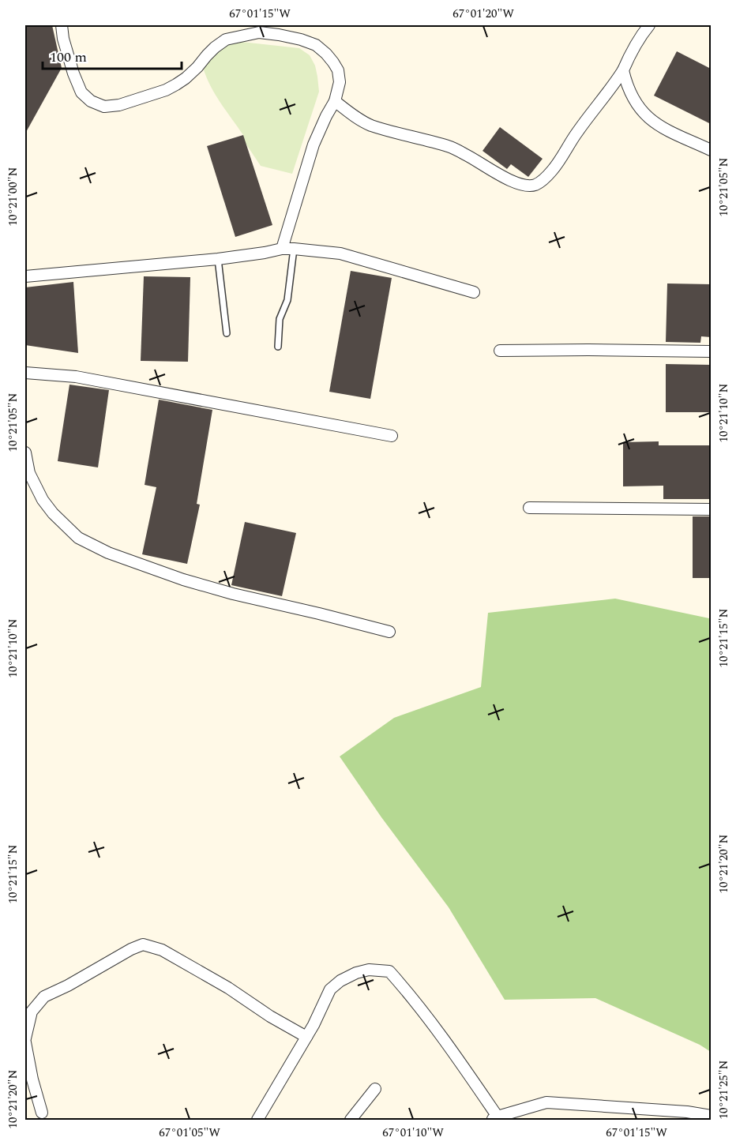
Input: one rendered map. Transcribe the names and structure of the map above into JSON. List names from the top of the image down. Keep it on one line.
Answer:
{"scale_bar":"100 m","coordinates":["67°01'15\"W","67°01'20\"W","10°21'05\"N","10°21'00\"N","10°21'10\"N","10°21'15\"N","10°21'20\"N","10°21'25\"N","67°01'05\"W","67°01'10\"W"]}
